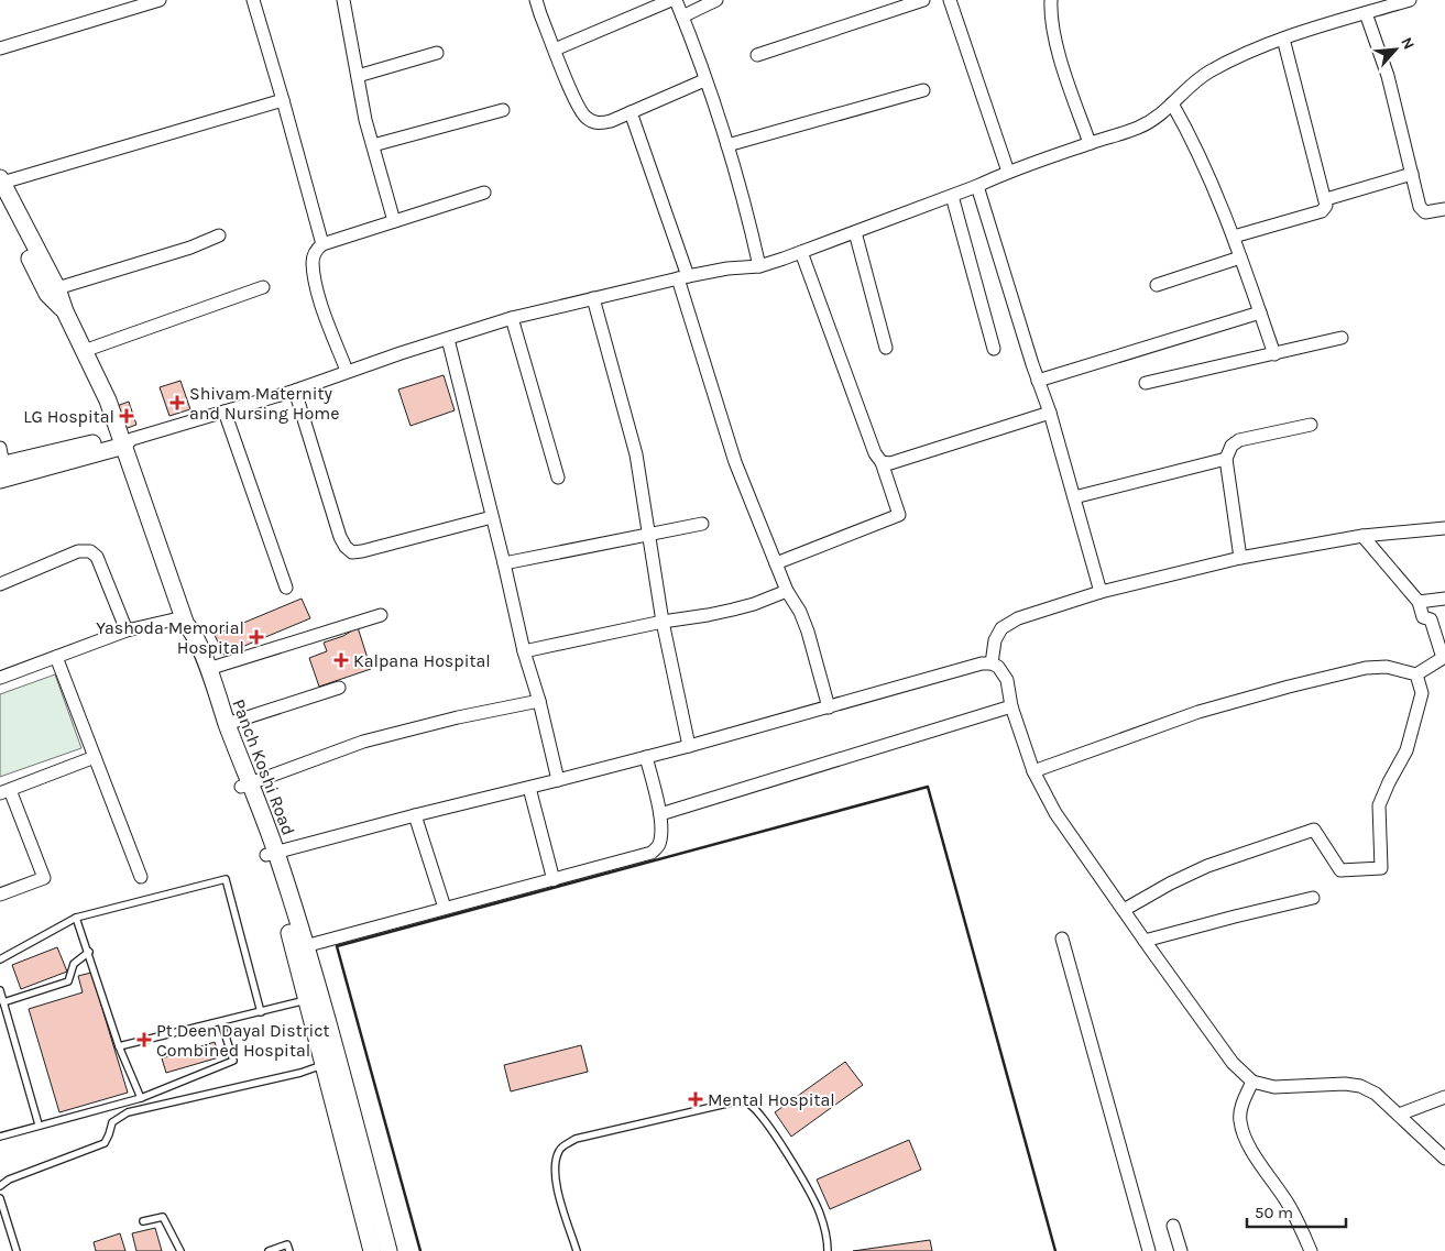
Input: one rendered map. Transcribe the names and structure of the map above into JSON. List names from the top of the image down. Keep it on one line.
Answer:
{"streets":{"street":["Panch Koshi Road"]},"places":{"health":["Shivam Maternity and Nursing Home","LG Hospital","Yashoda Memorial Hospital","Kalpana Hospital","Pt Deen Dayal District Combined Hospital","Mental Hospital"]},"scale_bar":"50 m","north":"top right"}
